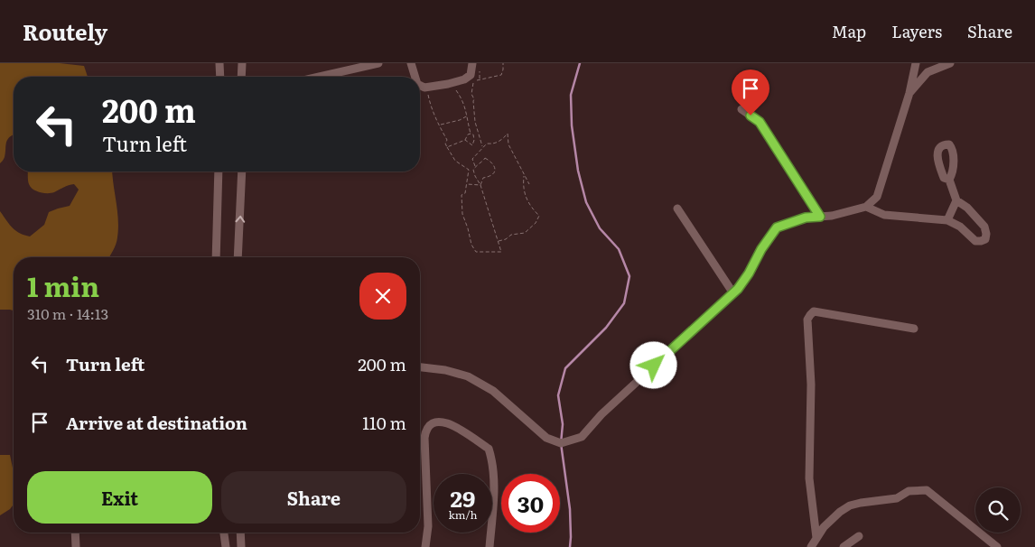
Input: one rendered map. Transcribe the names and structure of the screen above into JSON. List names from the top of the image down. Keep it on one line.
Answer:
{"page":{"header":"Routely","nav":["Map","Layers","Share"],"turn":["200 m","Turn left"],"heading":["1 min","310 m · 14:13"],"list":[{"name":"Turn left","value":"200 m"},{"name":"Arrive at destination","value":"110 m"}],"buttons":["Exit","Share"],"speed":"29 km/h","limit":"30"}}
